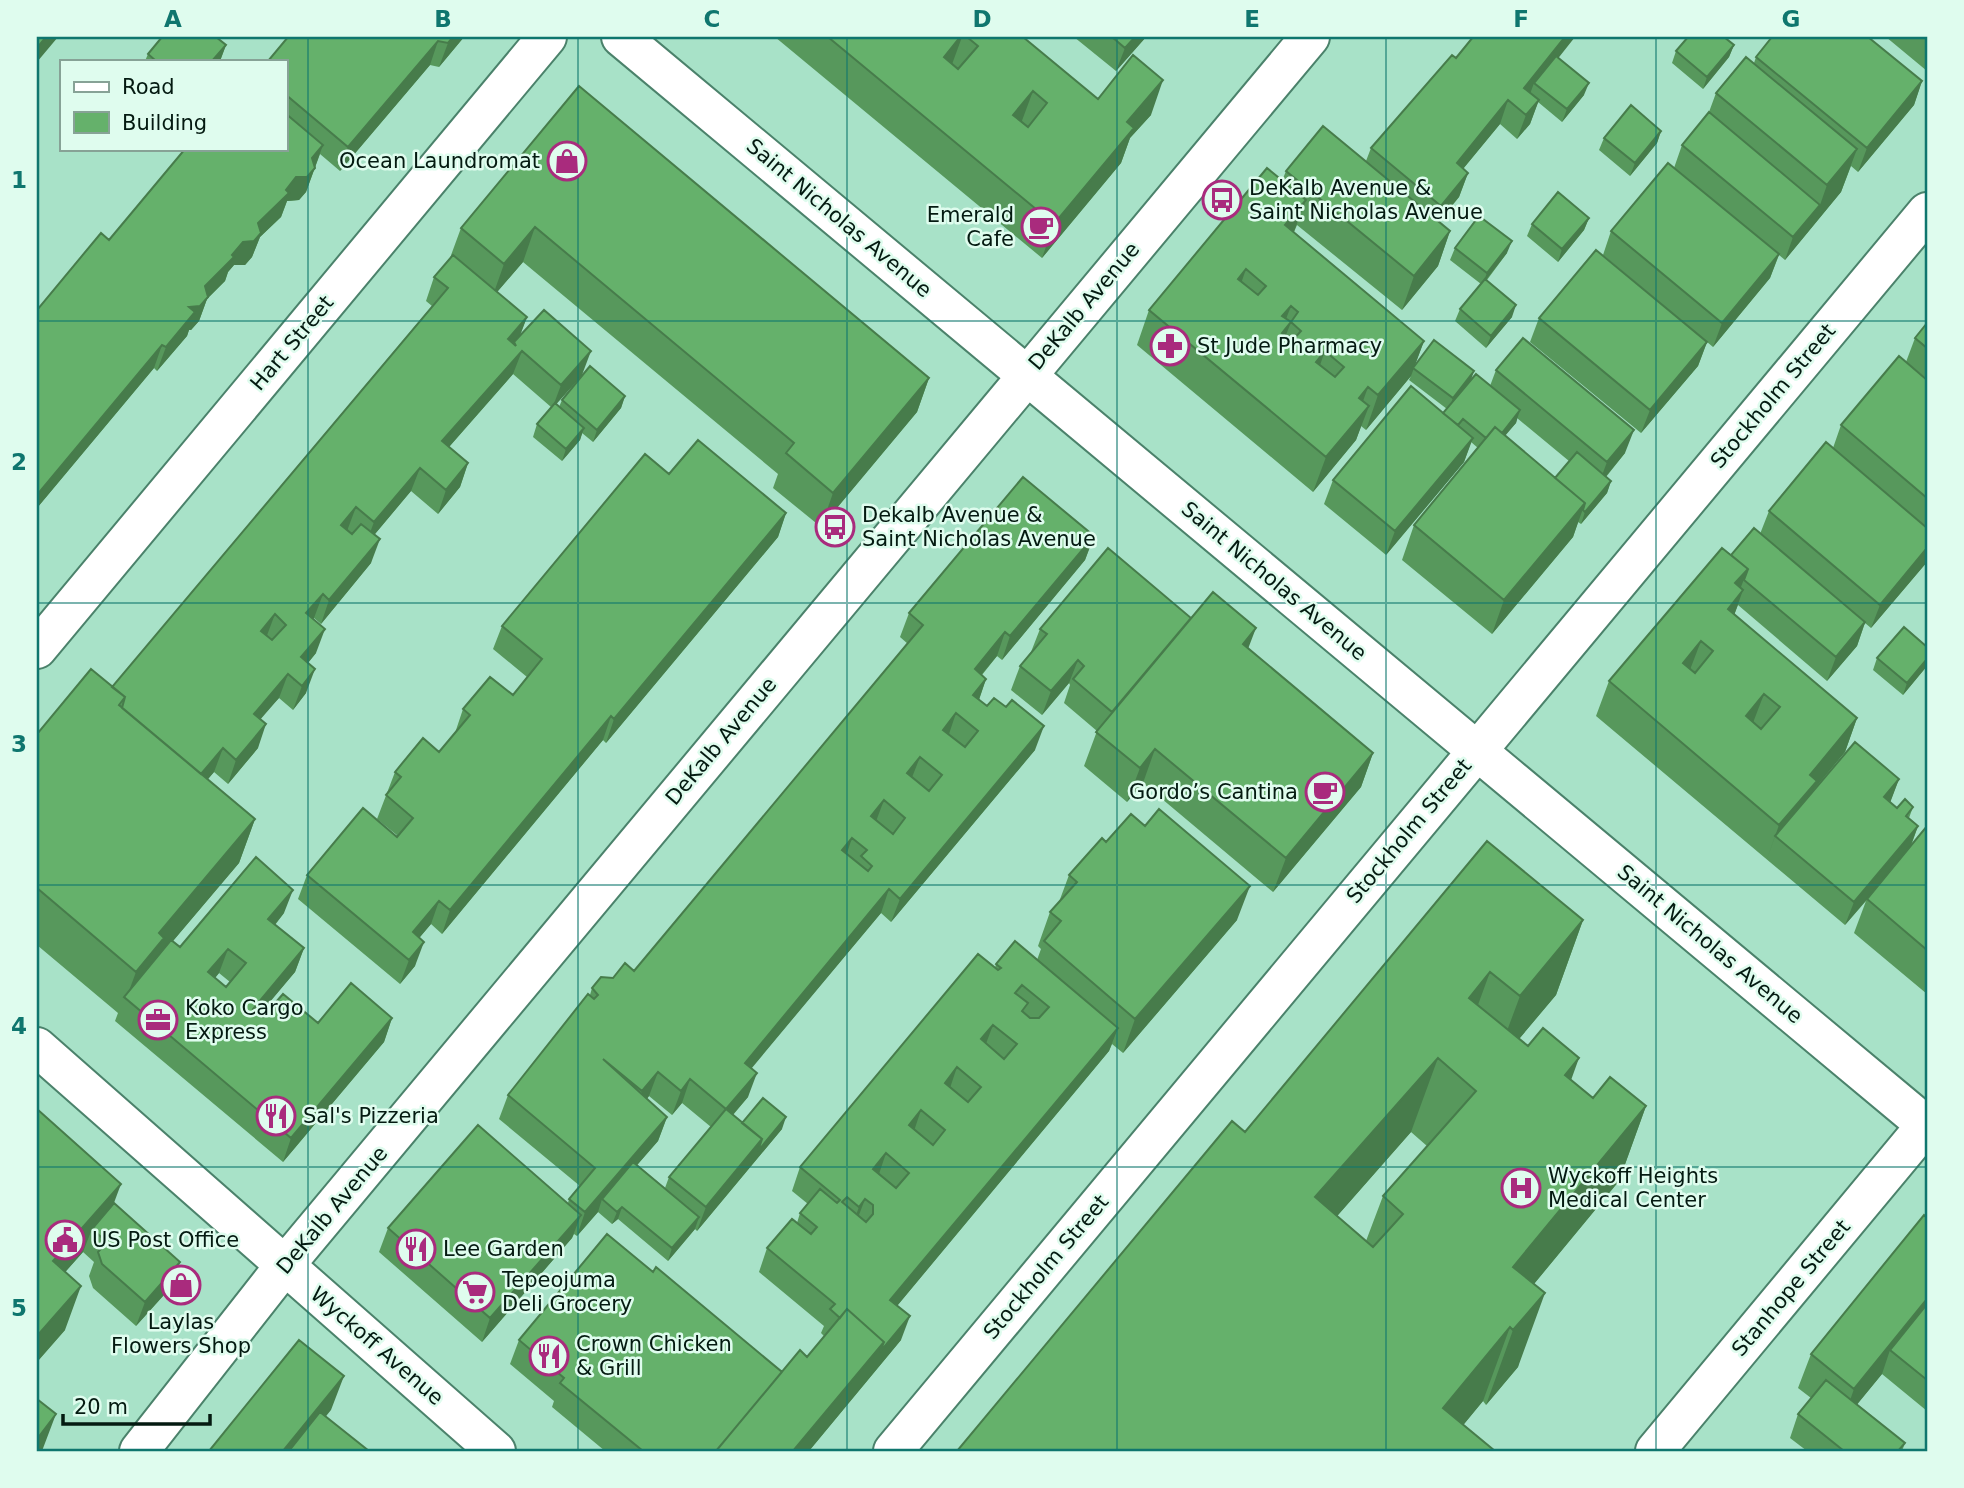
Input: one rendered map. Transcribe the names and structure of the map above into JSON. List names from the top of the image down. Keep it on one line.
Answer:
{"streets":{"street":["Saint Nicholas Avenue","DeKalb Avenue","Hart Street","Stockholm Street","Stanhope Street","Wyckoff Avenue"]},"crossings":[["Saint Nicholas Avenue","DeKalb Avenue"],["Saint Nicholas Avenue","Stockholm Street"],["Saint Nicholas Avenue","Stanhope Street"],["DeKalb Avenue","Wyckoff Avenue"]],"places":{"shop":["Ocean Laundromat","Laylas Flowers Shop"],"bus stop":["DeKalb Avenue & Saint Nicholas Avenue","Dekalb Avenue & Saint Nicholas Avenue"],"cafe":["Emerald Cafe","Gordo’s Cantina"],"pharmacy":["St Jude Pharmacy"],"office":["Koko Cargo Express"],"restaurant":["Sal's Pizzeria","Lee Garden","Crown Chicken & Grill"],"hospital":["Wyckoff Heights Medical Center"],"public building":["US Post Office"],"supermarket":["Tepeojuma Deli Grocery"]},"legend":["Road","Building"],"scale_bar":"20 m","grid":{"columns":["A","B","C","D","E","F","G"],"rows":["1","2","3","4","5"]}}
